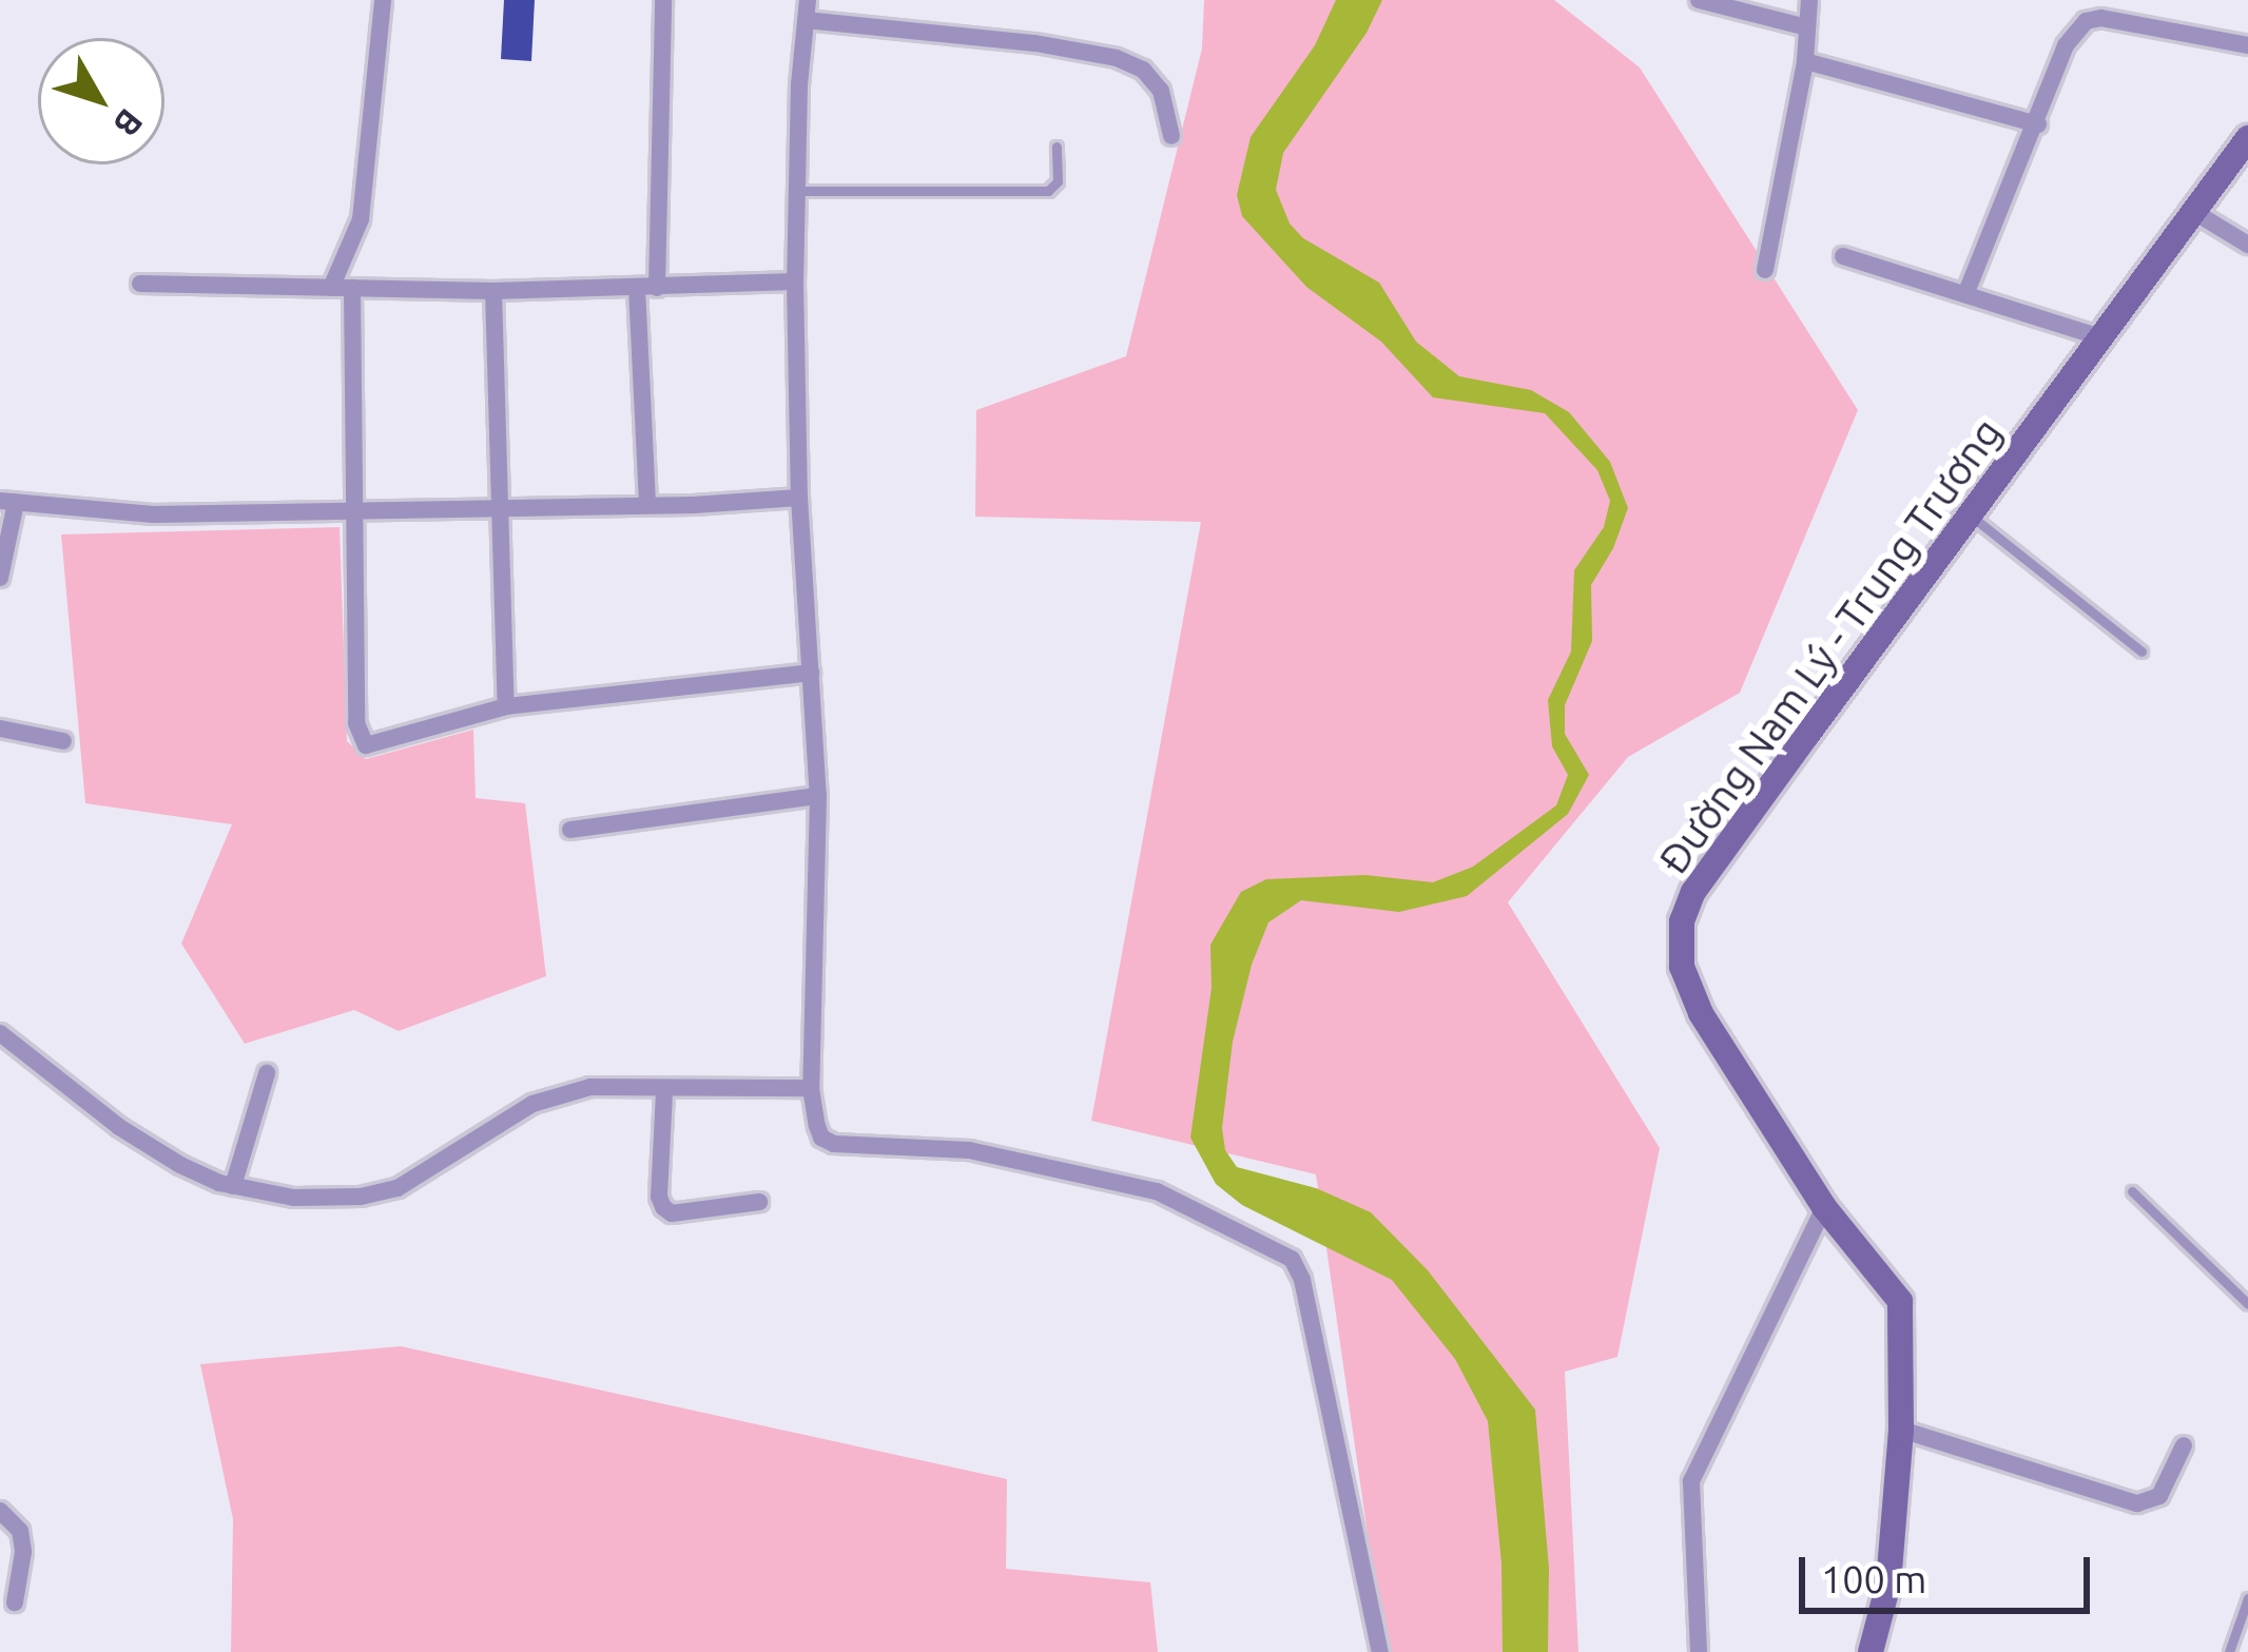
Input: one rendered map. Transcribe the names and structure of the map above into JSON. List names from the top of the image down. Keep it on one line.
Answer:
{"streets":{"main road":["Đường Nam Lý - Trung Trương"]},"scale_bar":"100 m","north":"bottom right"}
